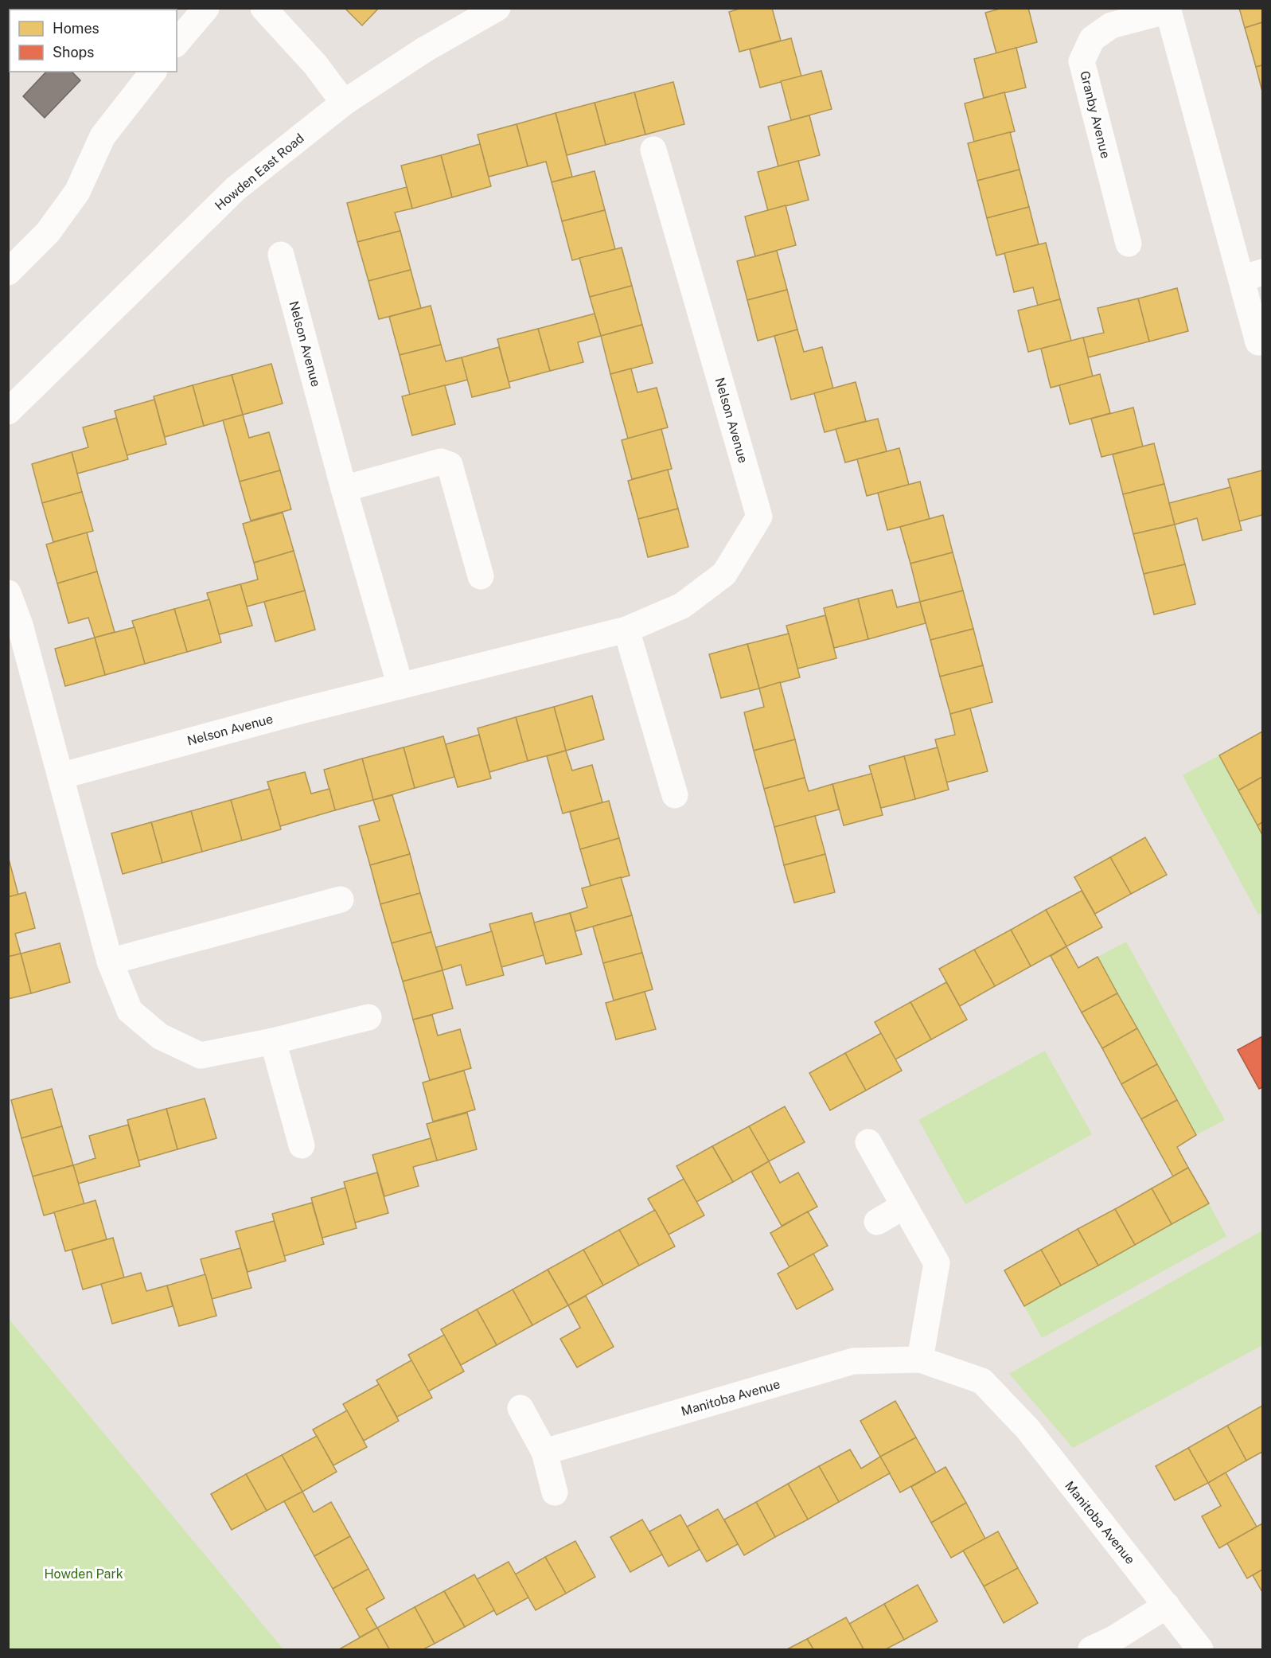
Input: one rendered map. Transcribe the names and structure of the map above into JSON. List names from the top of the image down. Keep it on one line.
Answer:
{"streets":{"street":["Granby Avenue","Howden East Road","Nelson Avenue","Manitoba Avenue"]},"parks":["Howden Park"],"legend":["Homes","Shops"]}
